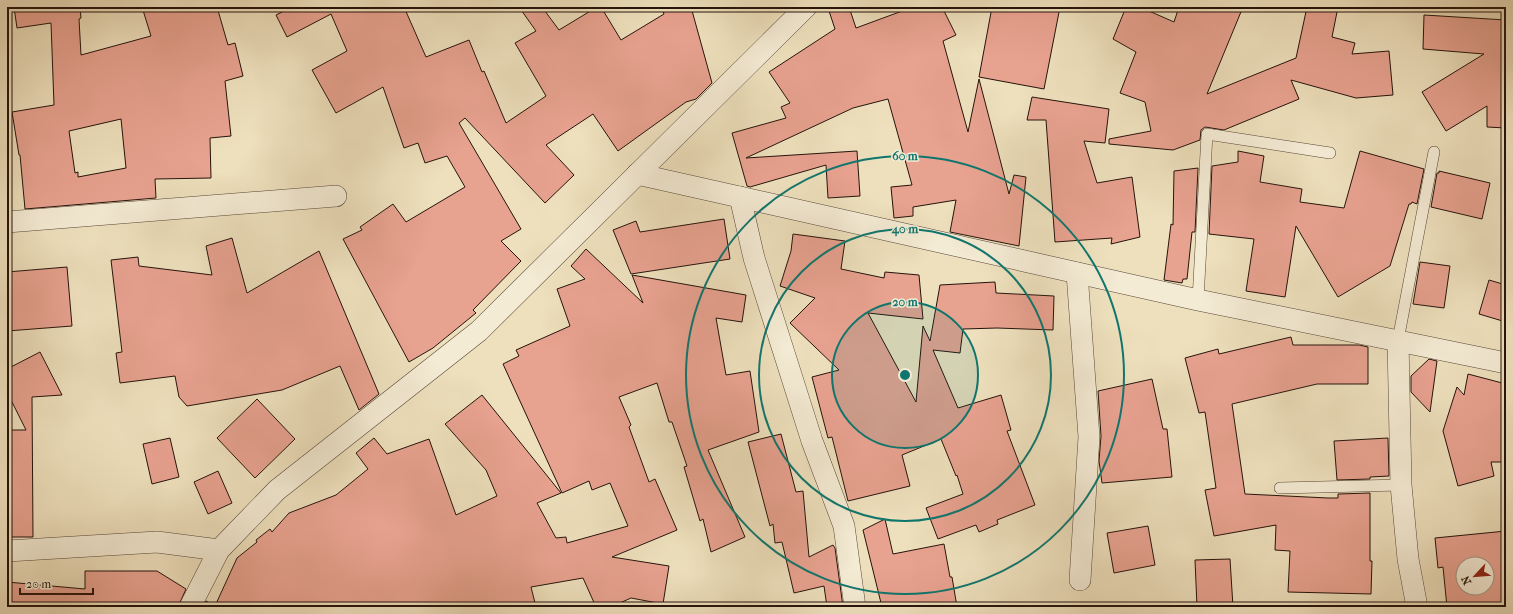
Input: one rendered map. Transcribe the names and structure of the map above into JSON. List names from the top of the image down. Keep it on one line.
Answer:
{"scale_bar":"20 m","north":"bottom left","rings":["60 m","40 m","20 m"]}
